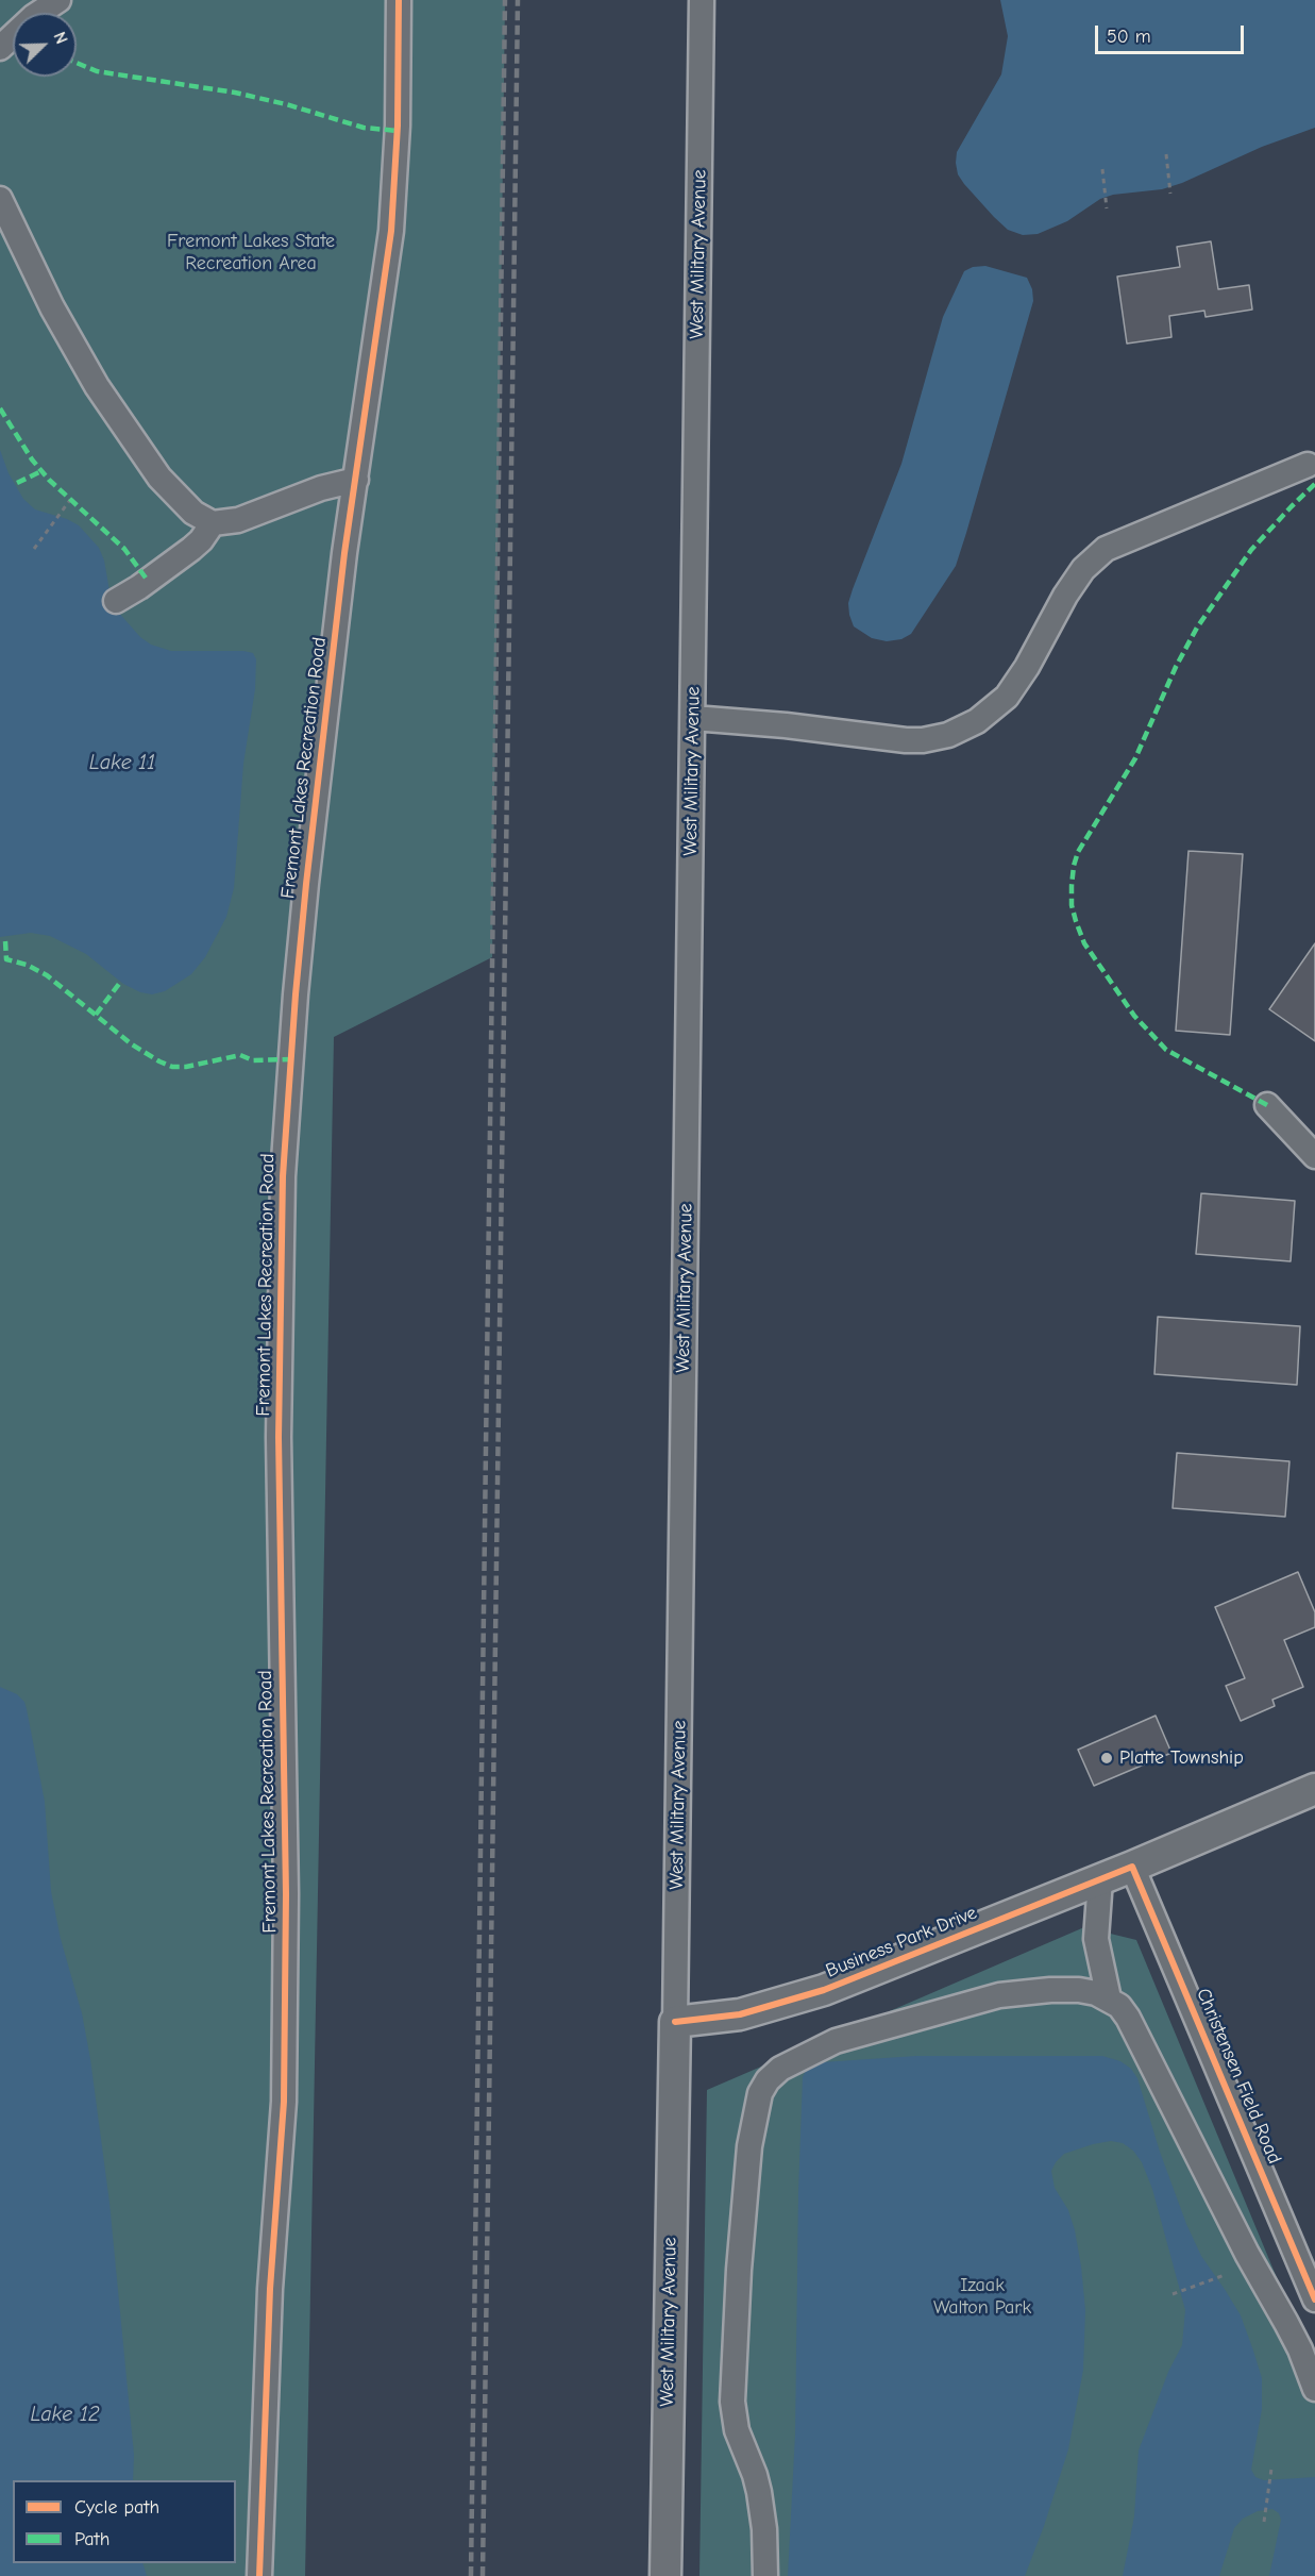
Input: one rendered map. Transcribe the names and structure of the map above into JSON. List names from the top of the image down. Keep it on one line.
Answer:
{"streets":{"main road":["West Military Avenue","Business Park Drive"],"street":["Fremont Lakes Recreation Road","Christensen Field Road"]},"crossings":[["West Military Avenue","Business Park Drive"],["Business Park Drive","Christensen Field Road"]],"water":["Lake 11","Lake 12"],"parks":["Fremont Lakes State Recreation Area","Izaak Walton Park"],"places":["Platte Township"],"legend":["Cycle path","Path"],"scale_bar":"50 m","north":"top right"}
